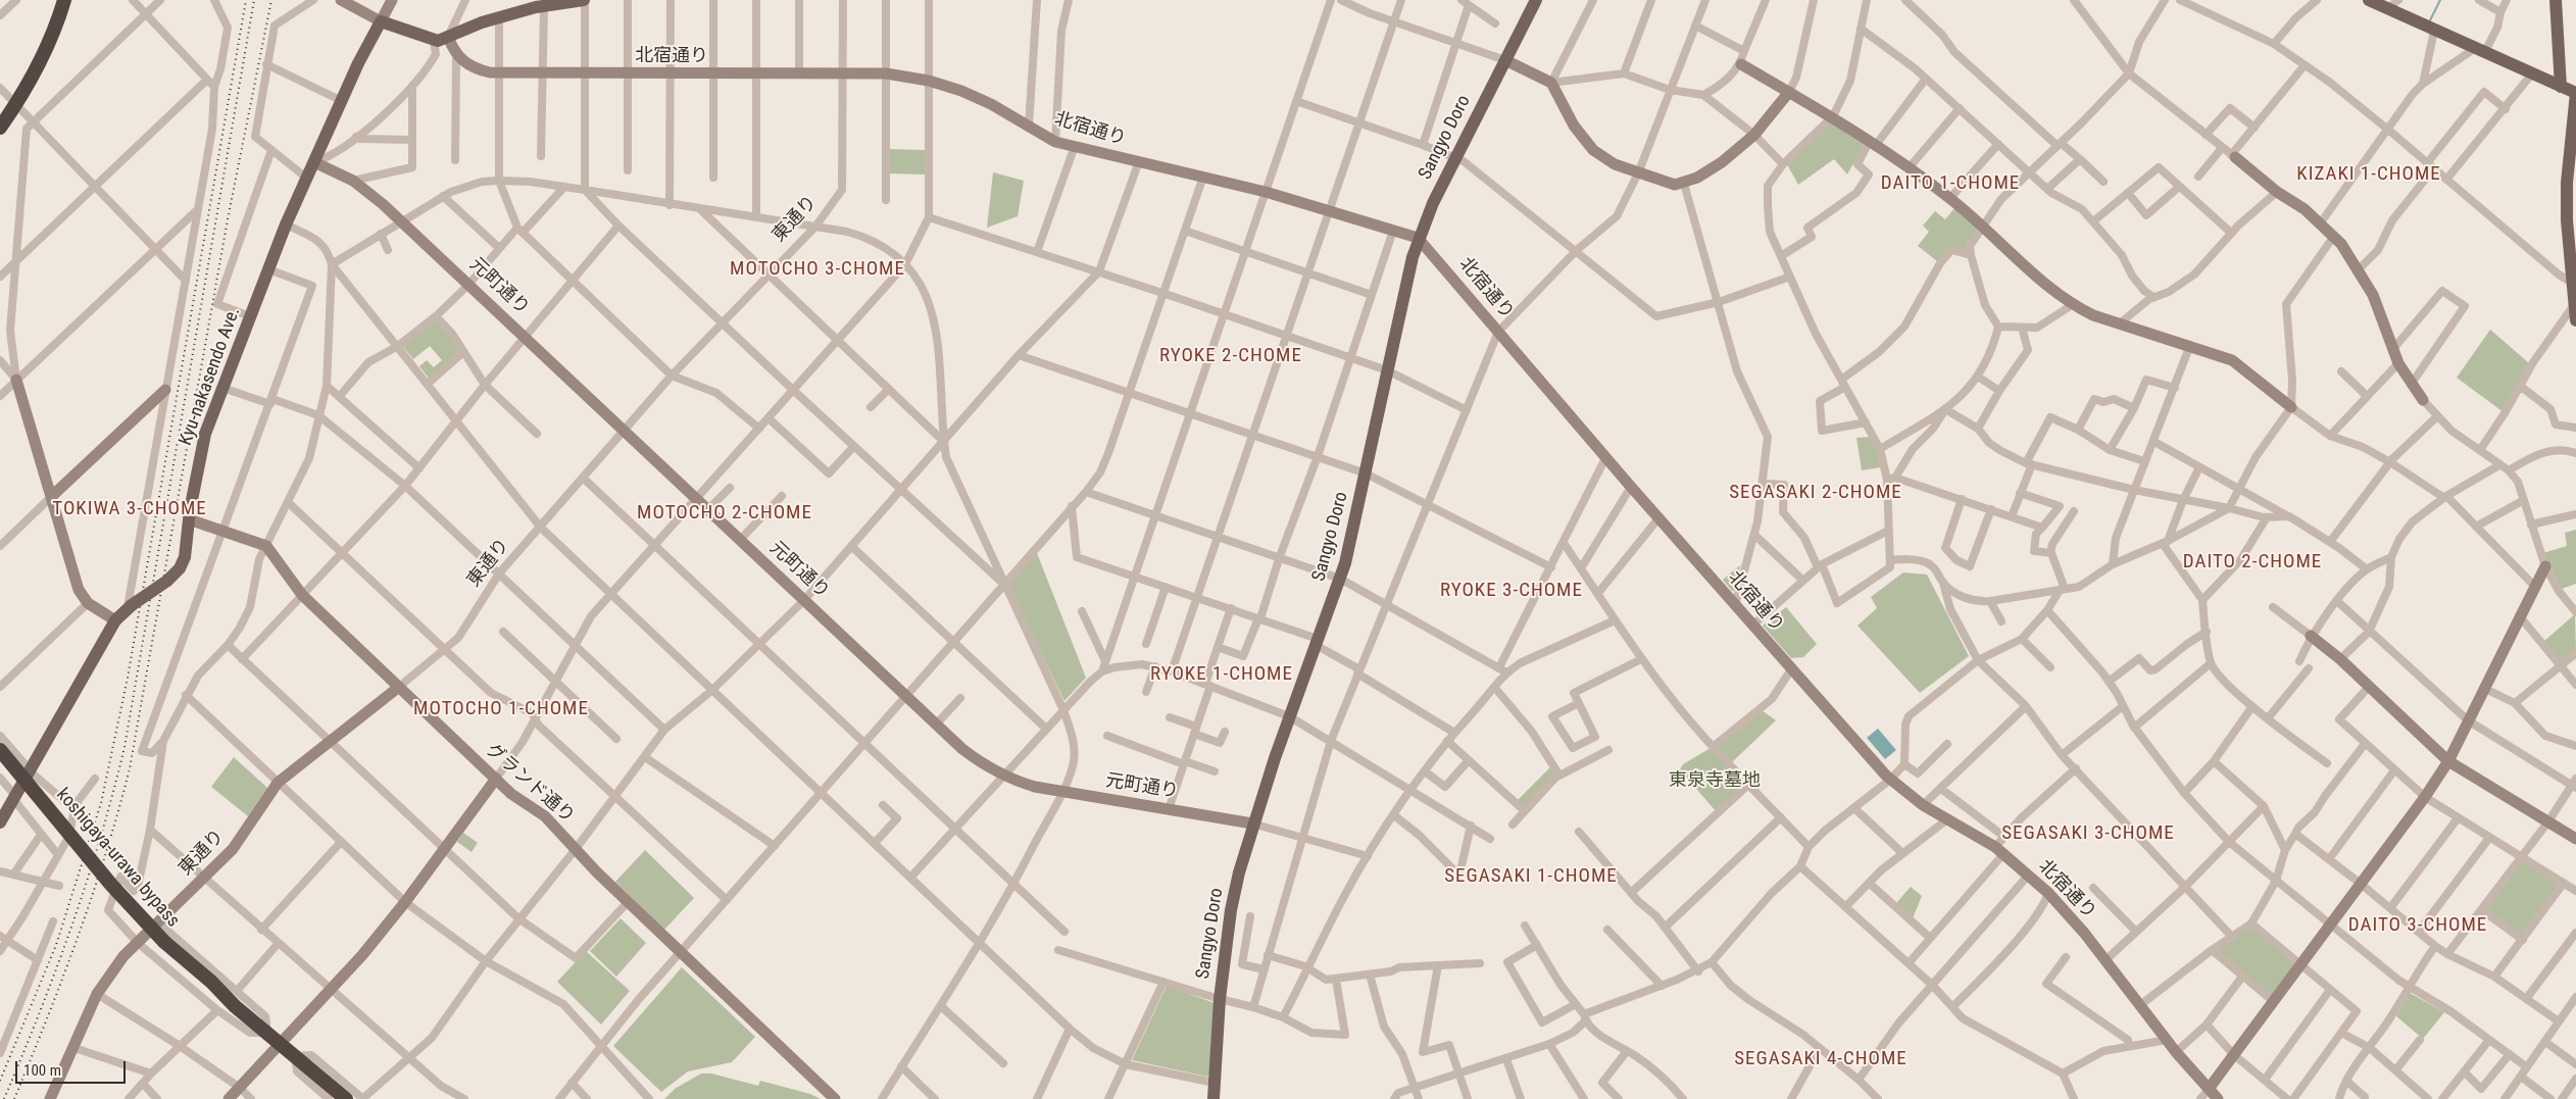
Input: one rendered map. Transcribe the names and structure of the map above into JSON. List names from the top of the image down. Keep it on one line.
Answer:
{"streets":{"highway":["koshigaya-urawa bypass"],"main road":["Sangyo Doro","Kyu-nakasendo Ave."],"street":["北宿通り","東通り","元町通り","グランド通り"]},"crossings":[["北宿通り","Sangyo Doro"],["北宿通り","東通り"],["Sangyo Doro","元町通り"],["東通り","元町通り"],["東通り","グランド通り"],["元町通り","Kyu-nakasendo Ave."]],"districts":["KIZAKI 1-CHOME","DAITO 1-CHOME","MOTOCHO 3-CHOME","RYOKE 2-CHOME","SEGASAKI 2-CHOME","TOKIWA 3-CHOME","MOTOCHO 2-CHOME","DAITO 2-CHOME","RYOKE 3-CHOME","RYOKE 1-CHOME","MOTOCHO 1-CHOME","SEGASAKI 3-CHOME","SEGASAKI 1-CHOME","DAITO 3-CHOME","SEGASAKI 4-CHOME"],"parks":["東泉寺墓地"],"scale_bar":"100 m"}
